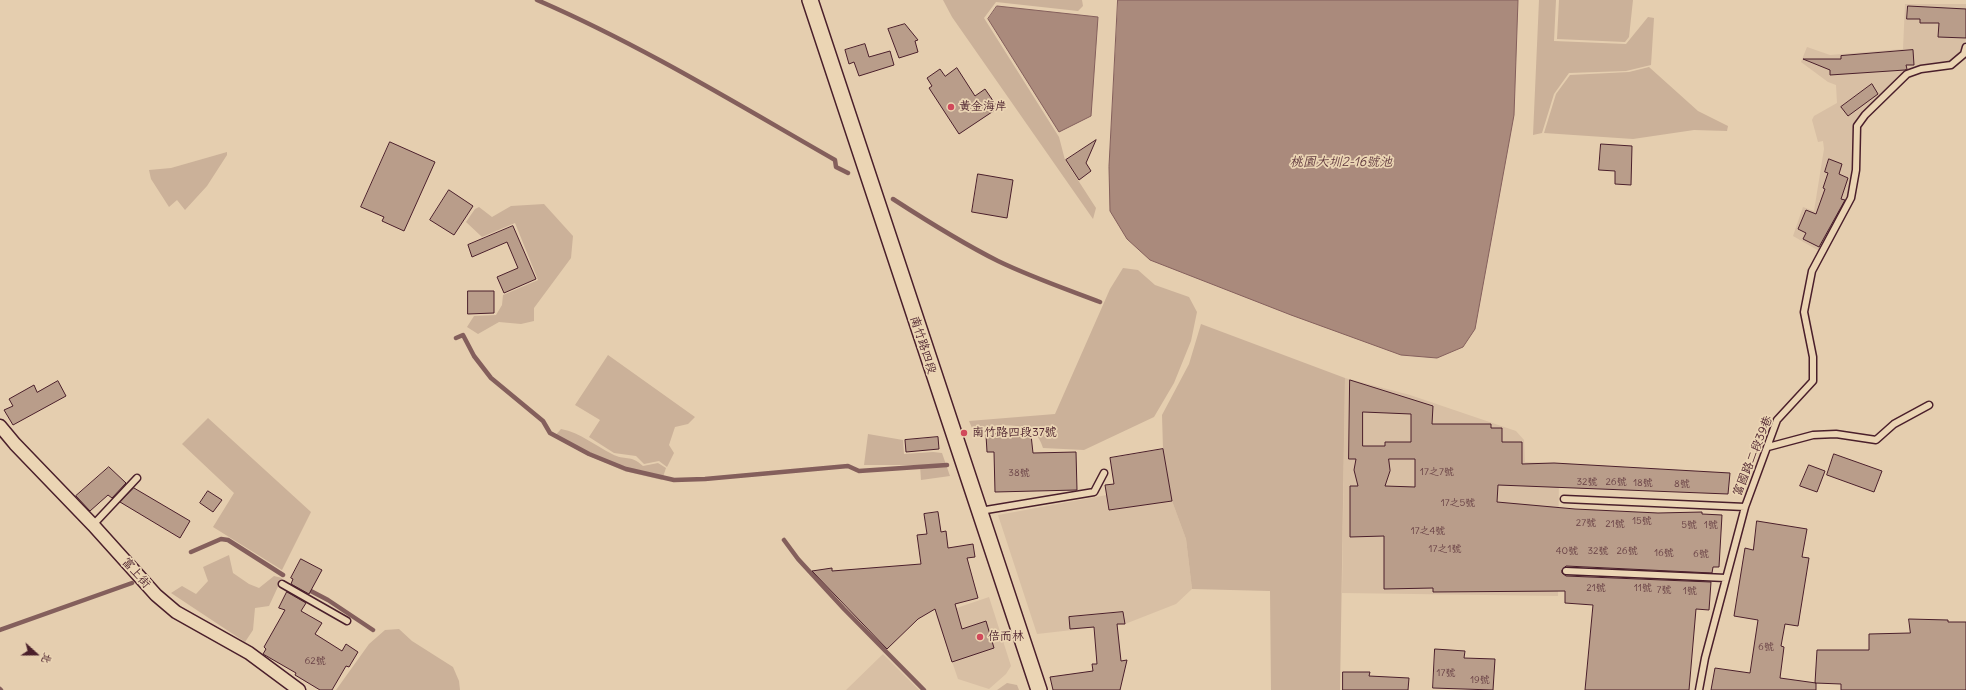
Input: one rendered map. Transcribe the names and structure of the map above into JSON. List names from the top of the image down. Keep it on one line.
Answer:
{"streets":{"street":["南竹路四段","富上街"],"lane":["富國路二段39巷"]},"water":["桃園大圳2-16號池"],"places":["黃金海岸","南竹路四段37號","倍而林"],"house_numbers":["17之7號","38號","32號","26號","18號","8號","17之5號","15號","27號","21號","5號","1號","17之4號","17之1號","40號","32號","26號","16號","6號","21號","11號","7號","1號","6號","62號","17號","19號"],"north":"right"}
